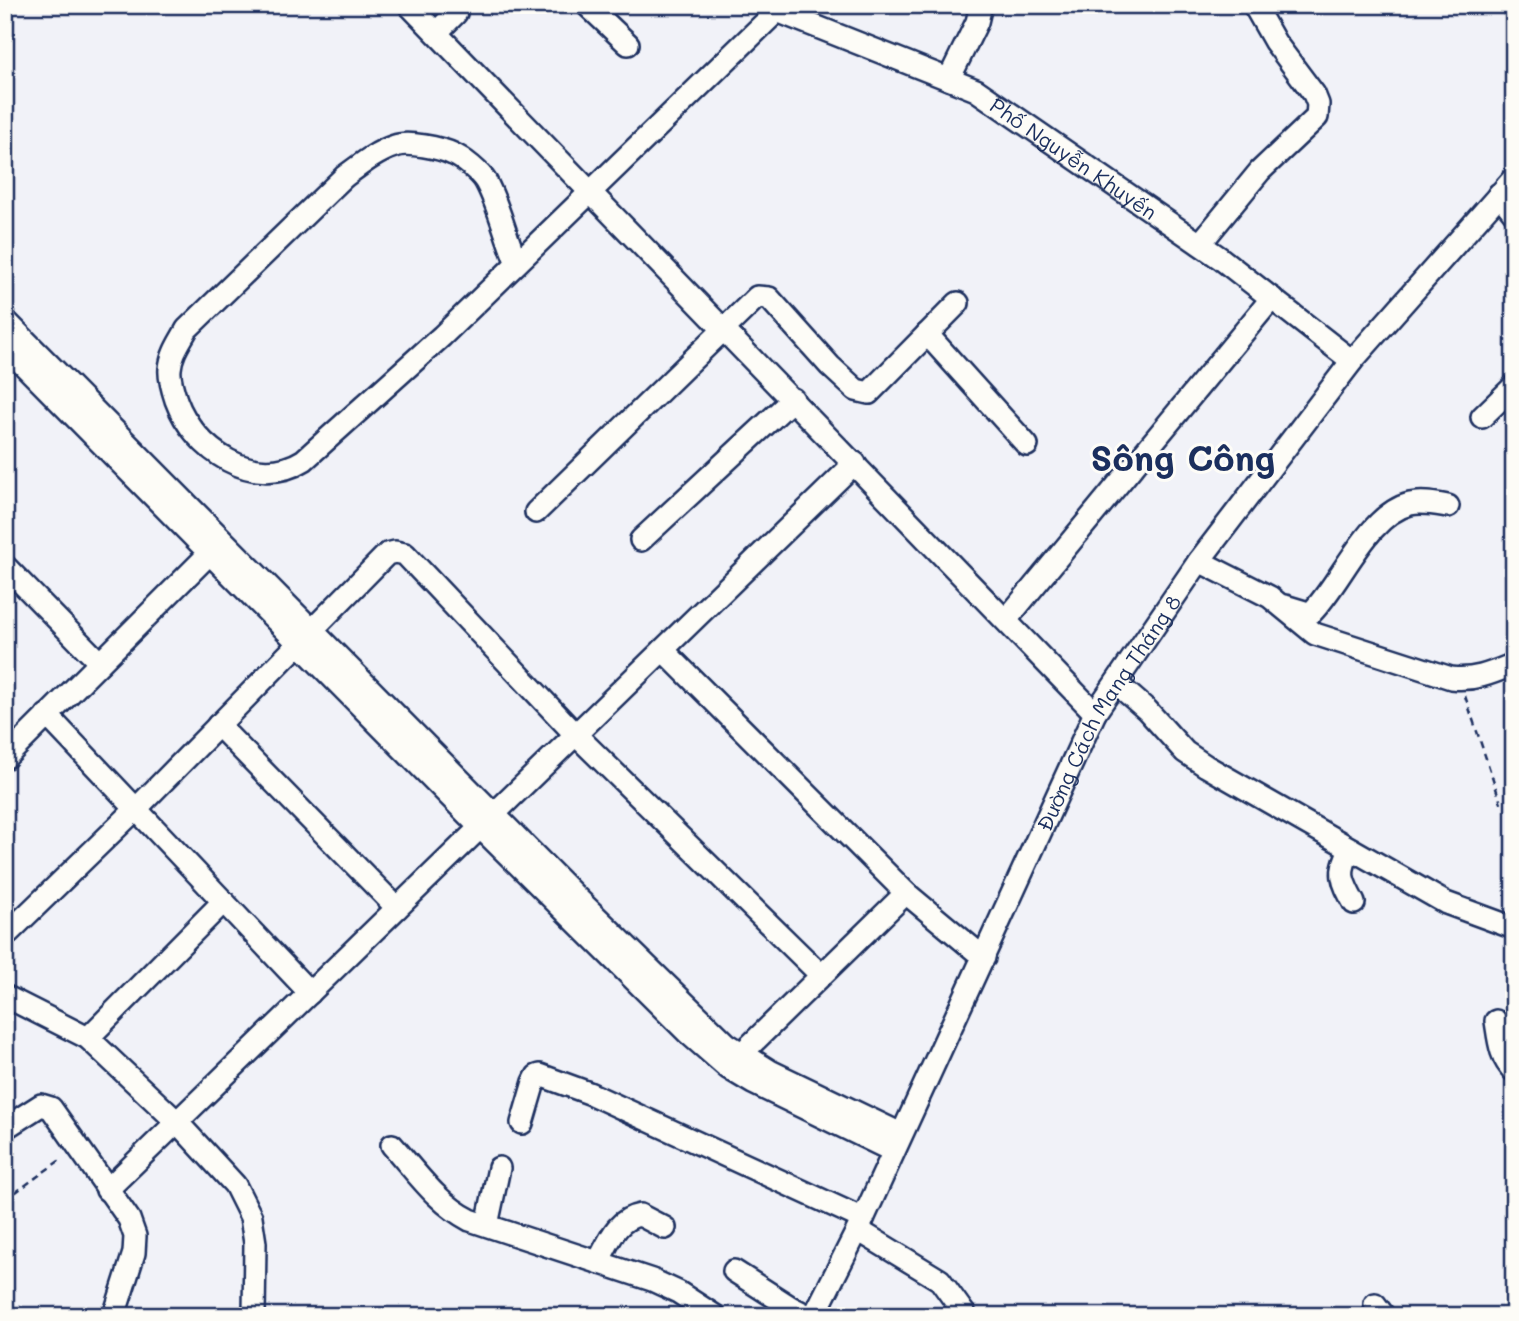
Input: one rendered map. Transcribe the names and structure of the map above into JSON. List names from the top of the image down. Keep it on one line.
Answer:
{"streets":{"street":["Phố Nguyễn Khuyến","Đường Cách Mạng Tháng 8"]},"crossings":[["Phố Nguyễn Khuyến","Đường Cách Mạng Tháng 8"]],"districts":["Sông Công"]}
